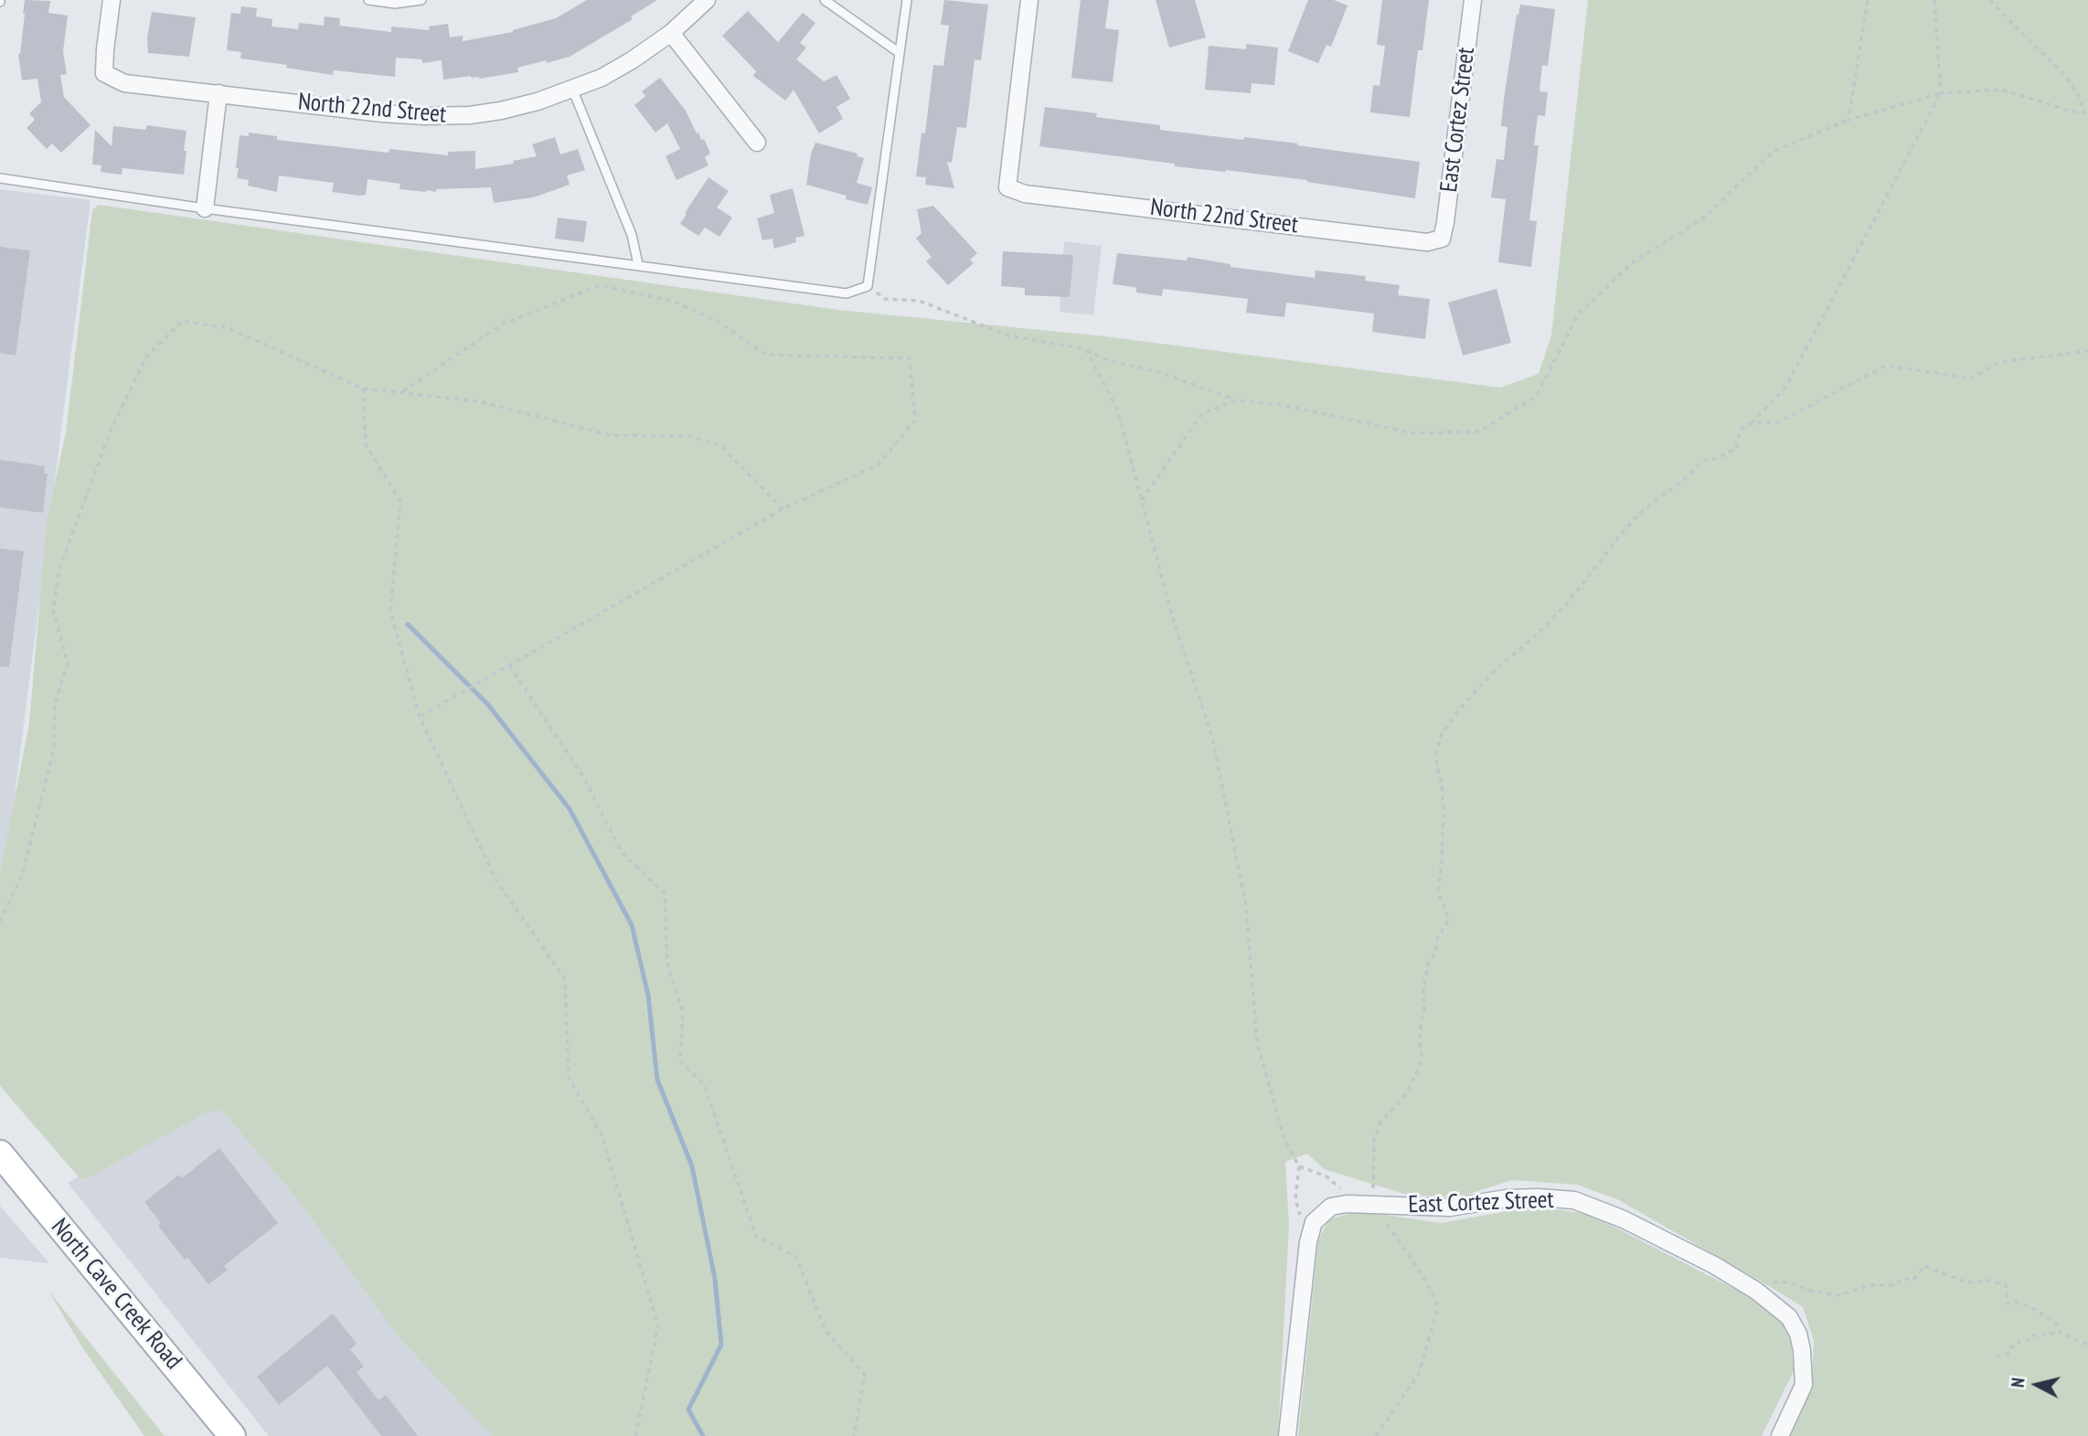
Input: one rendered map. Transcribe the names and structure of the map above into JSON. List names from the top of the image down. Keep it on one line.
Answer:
{"streets":{"main road":["North Cave Creek Road"],"street":["North 22nd Street","East Cortez Street"]},"crossings":[["North 22nd Street","East Cortez Street"]],"north":"left"}
